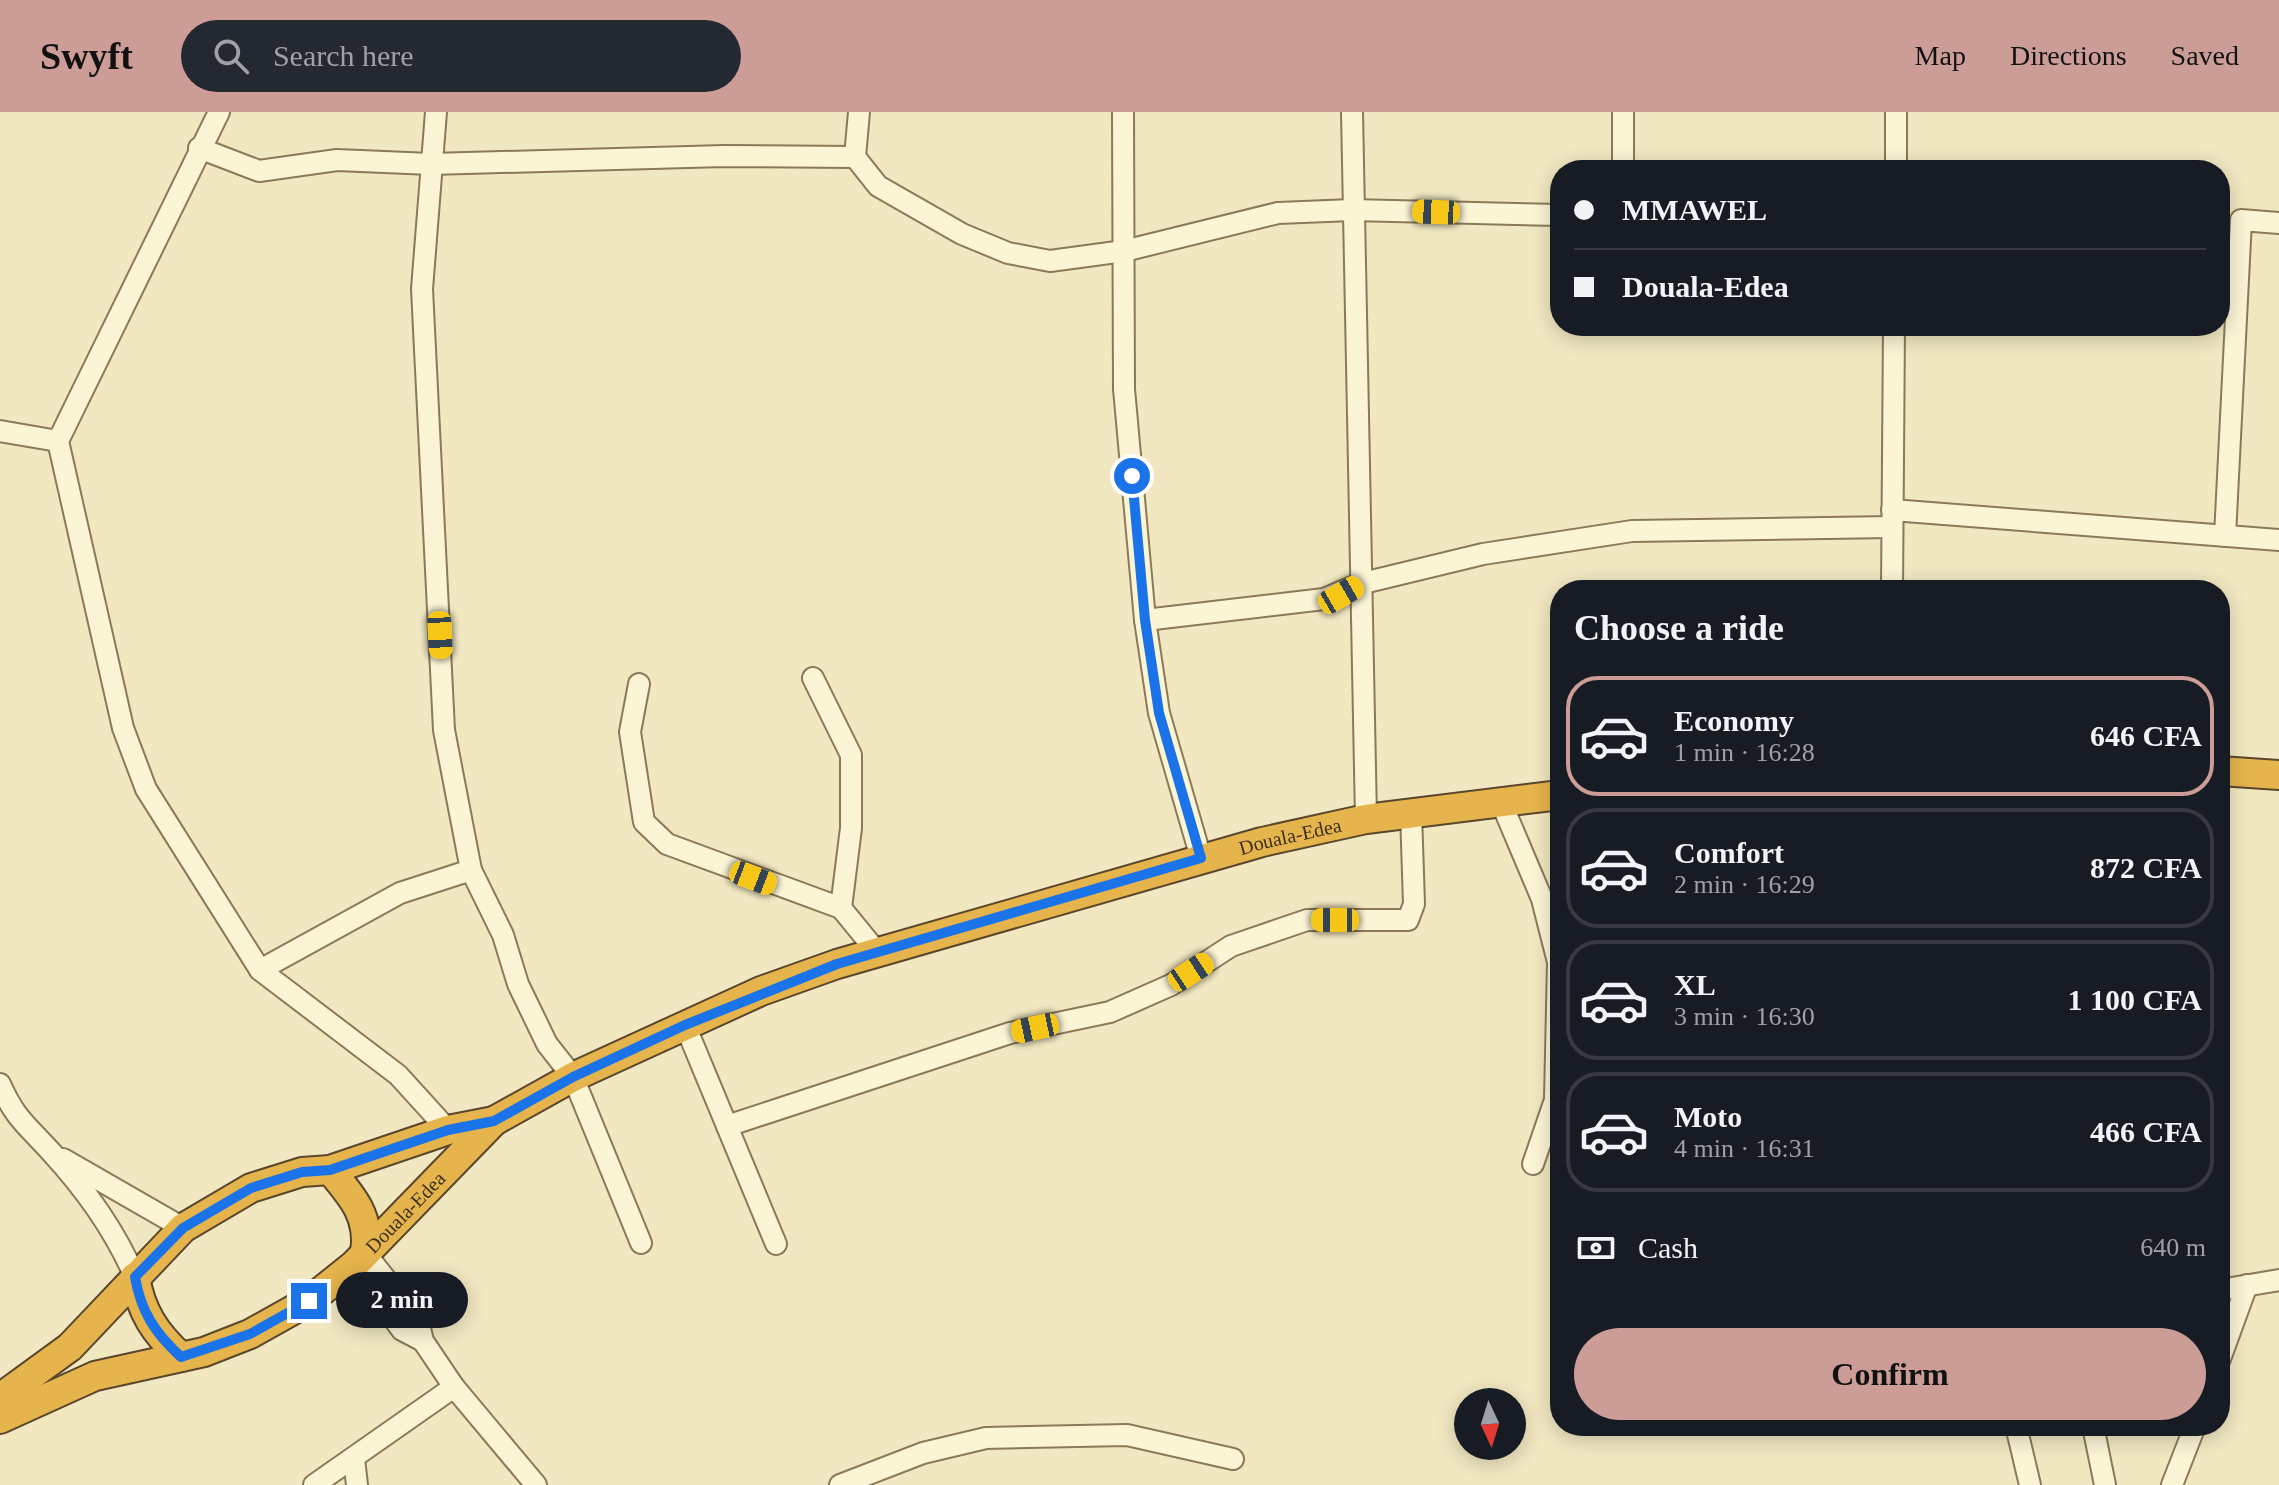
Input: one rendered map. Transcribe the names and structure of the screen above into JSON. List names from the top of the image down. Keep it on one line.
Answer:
{"streets":{"highway":["Douala-Edea"]},"north":"bottom","page":{"header":"Swyft","search":"Search here","nav":["Map","Directions","Saved"],"banner":["MMAWEL","Douala-Edea"],"heading":"Choose a ride","list":[{"name":"Economy","note":"1 min · 16:28","value":"646 CFA"},{"name":"Comfort","note":"2 min · 16:29","value":"872 CFA"},{"name":"XL","note":"3 min · 16:30","value":"1 100 CFA"},{"name":"Moto","note":"4 min · 16:31","value":"466 CFA"}],"pay":["Cash","640 m"],"bubble":"2 min","buttons":"Confirm"}}
